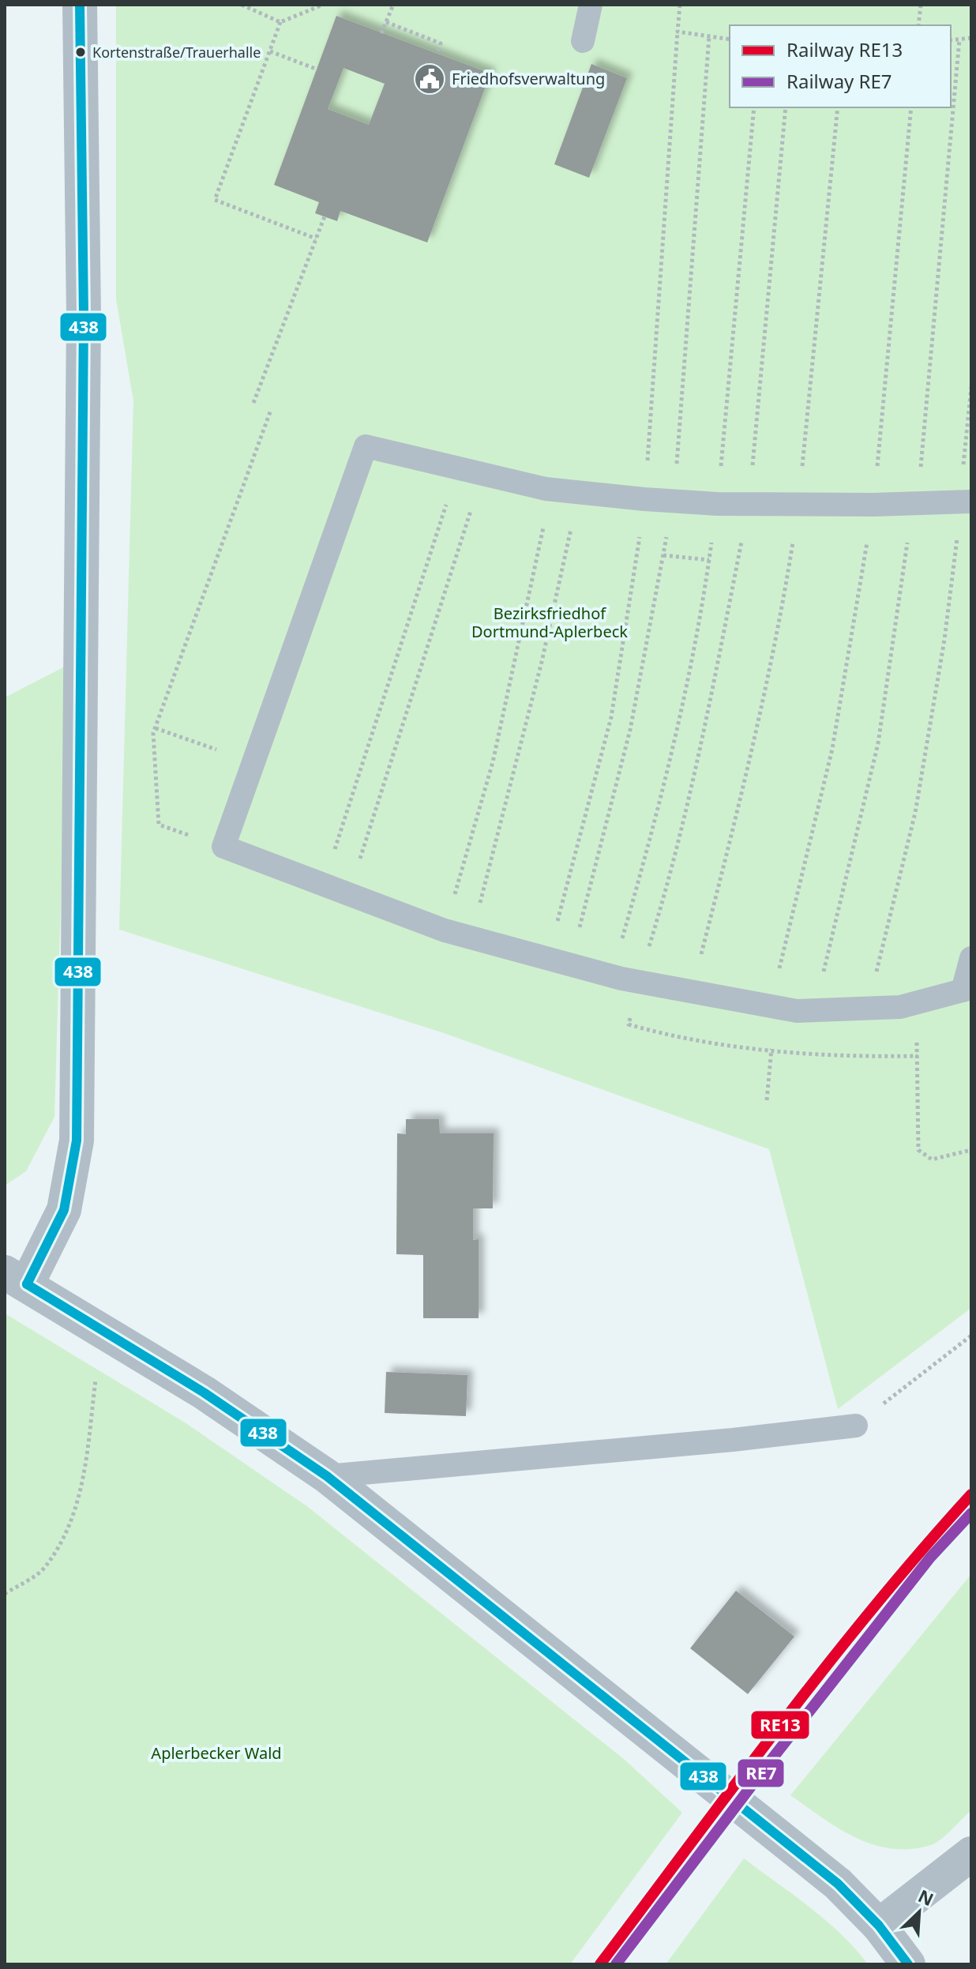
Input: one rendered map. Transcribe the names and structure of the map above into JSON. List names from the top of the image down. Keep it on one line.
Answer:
{"parks":["Bezirksfriedhof Dortmund-Aplerbeck","Aplerbecker Wald"],"places":{"other":["Kortenstraße/Trauerhalle"],"public building":["Friedhofsverwaltung"]},"lines":["transit line 438","rail line RE13","rail line RE7"],"legend":["Railway RE13","Railway RE7"],"north":"top right"}
